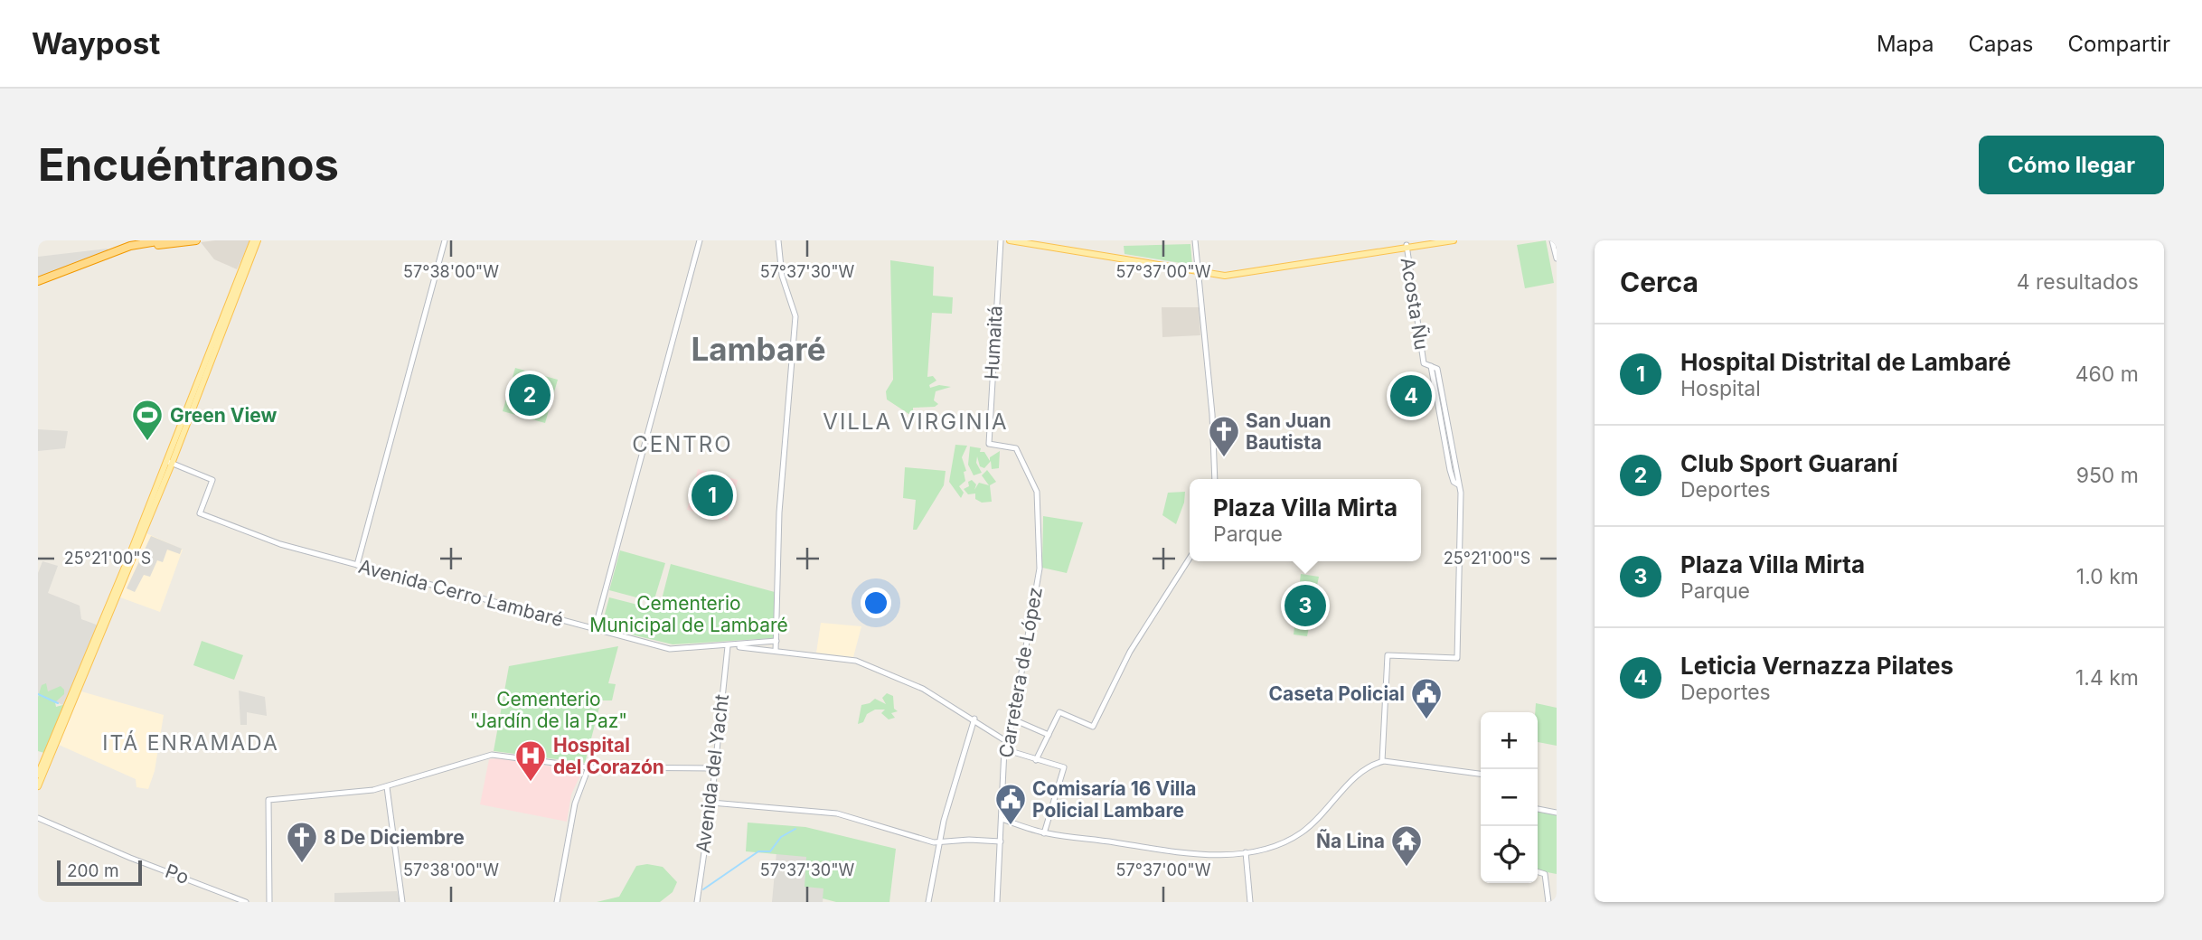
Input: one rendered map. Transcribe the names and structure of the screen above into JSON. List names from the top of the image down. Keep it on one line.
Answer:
{"streets":{"street":["Acosta Ñu","Humaitá","Avenida Cerro Lambaré","Carretera de López","Avenida del Yacht","Po"]},"crossings":[["Humaitá","Carretera de López"],["Avenida Cerro Lambaré","Carretera de López"],["Avenida Cerro Lambaré","Avenida del Yacht"]],"districts":["Lambaré","VILLA VIRGINIA","CENTRO","ITÁ ENRAMADA"],"parks":["Cementerio Municipal de Lambaré","Cementerio \"Jardín de la Paz\""],"places":{"sports":["Green View"],"church":["San Juan Bautista","8 De Diciembre"],"public building":["Caseta Policial","Comisaría 16 Villa Policial Lambare"],"hospital":["Hospital del Corazón"],"temple":["Ña Lina"]},"scale_bar":"200 m","page":{"header":"Waypost","nav":["Mapa","Capas","Compartir"],"buttons":"Cómo llegar","title":"Encuéntranos","heading":["Cerca","4 resultados"],"list":[{"mark":"1","name":"Hospital Distrital de Lambaré","note":"Hospital","value":"460 m"},{"mark":"2","name":"Club Sport Guaraní","note":"Deportes","value":"950 m"},{"mark":"3","name":"Plaza Villa Mirta","note":"Parque","value":"1.0 km"},{"mark":"4","name":"Leticia Vernazza Pilates","note":"Deportes","value":"1.4 km"}],"pins":["2","4","1","3"],"popup":["Plaza Villa Mirta","Parque"],"map_buttons":["+","−"],"scale":"200 m"},"coordinates":["57°38'00\"W","57°37'30\"W","57°37'00\"W","25°21'00\"S"]}
